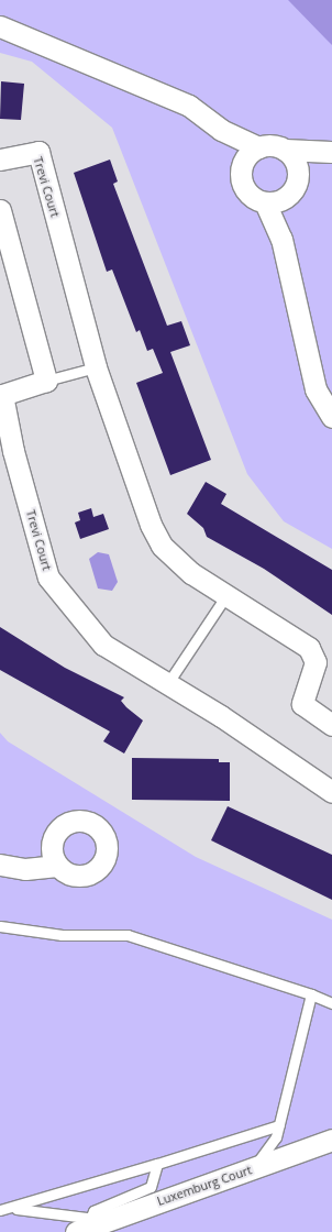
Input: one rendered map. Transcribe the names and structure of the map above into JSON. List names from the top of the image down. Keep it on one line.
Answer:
{"streets":{"street":["Trevi Court","Luxemburg Court"]}}
